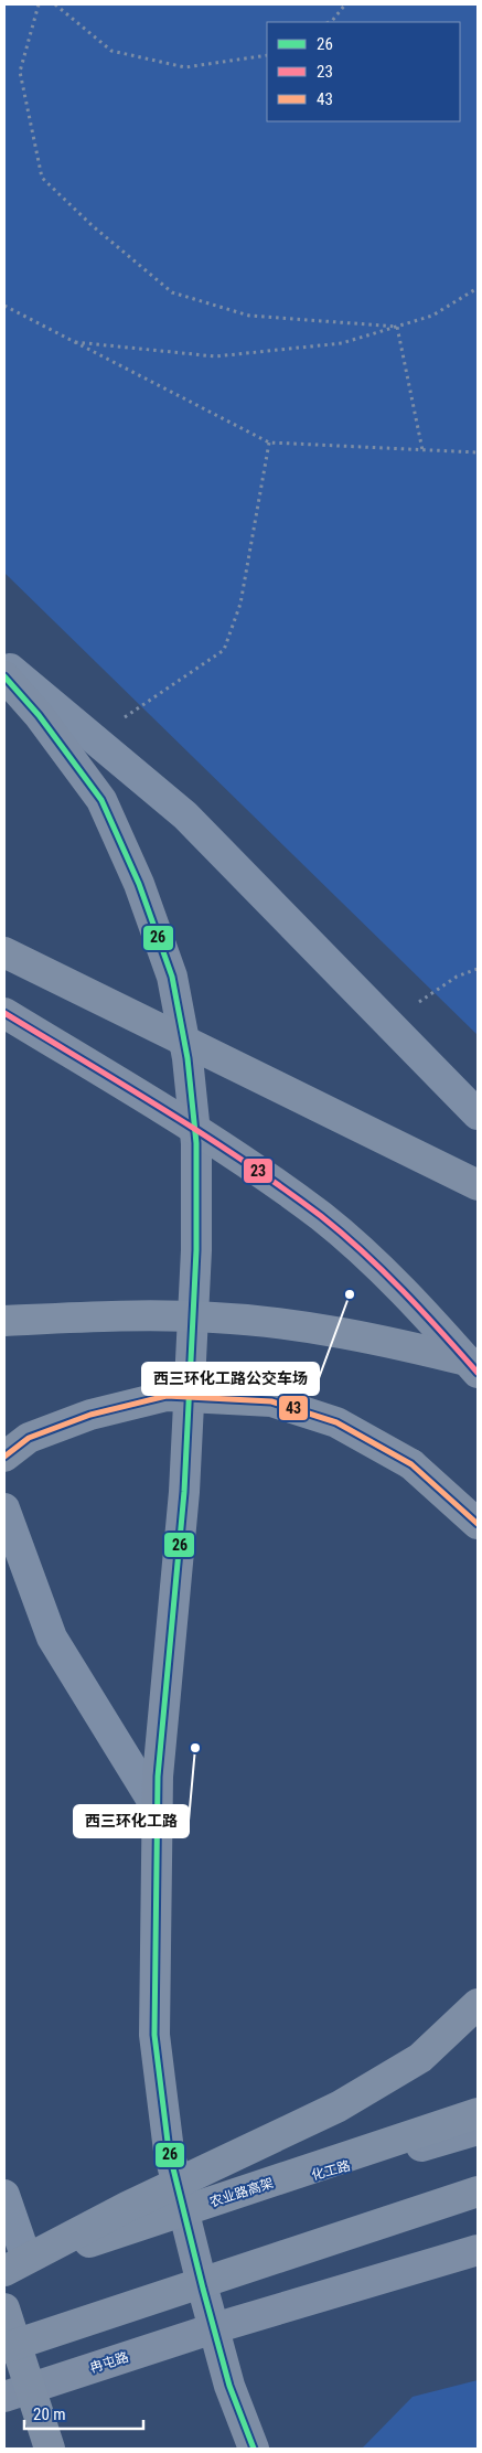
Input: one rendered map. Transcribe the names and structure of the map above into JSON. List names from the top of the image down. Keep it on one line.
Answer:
{"streets":{"highway":["农业路高架"],"main road":["化工路","冉屯路"]},"places":["西三环化工路公交车场","西三环化工路"],"lines":["transit line 26","transit line 23","transit line 43"],"legend":["26","23","43"],"scale_bar":"20 m"}
